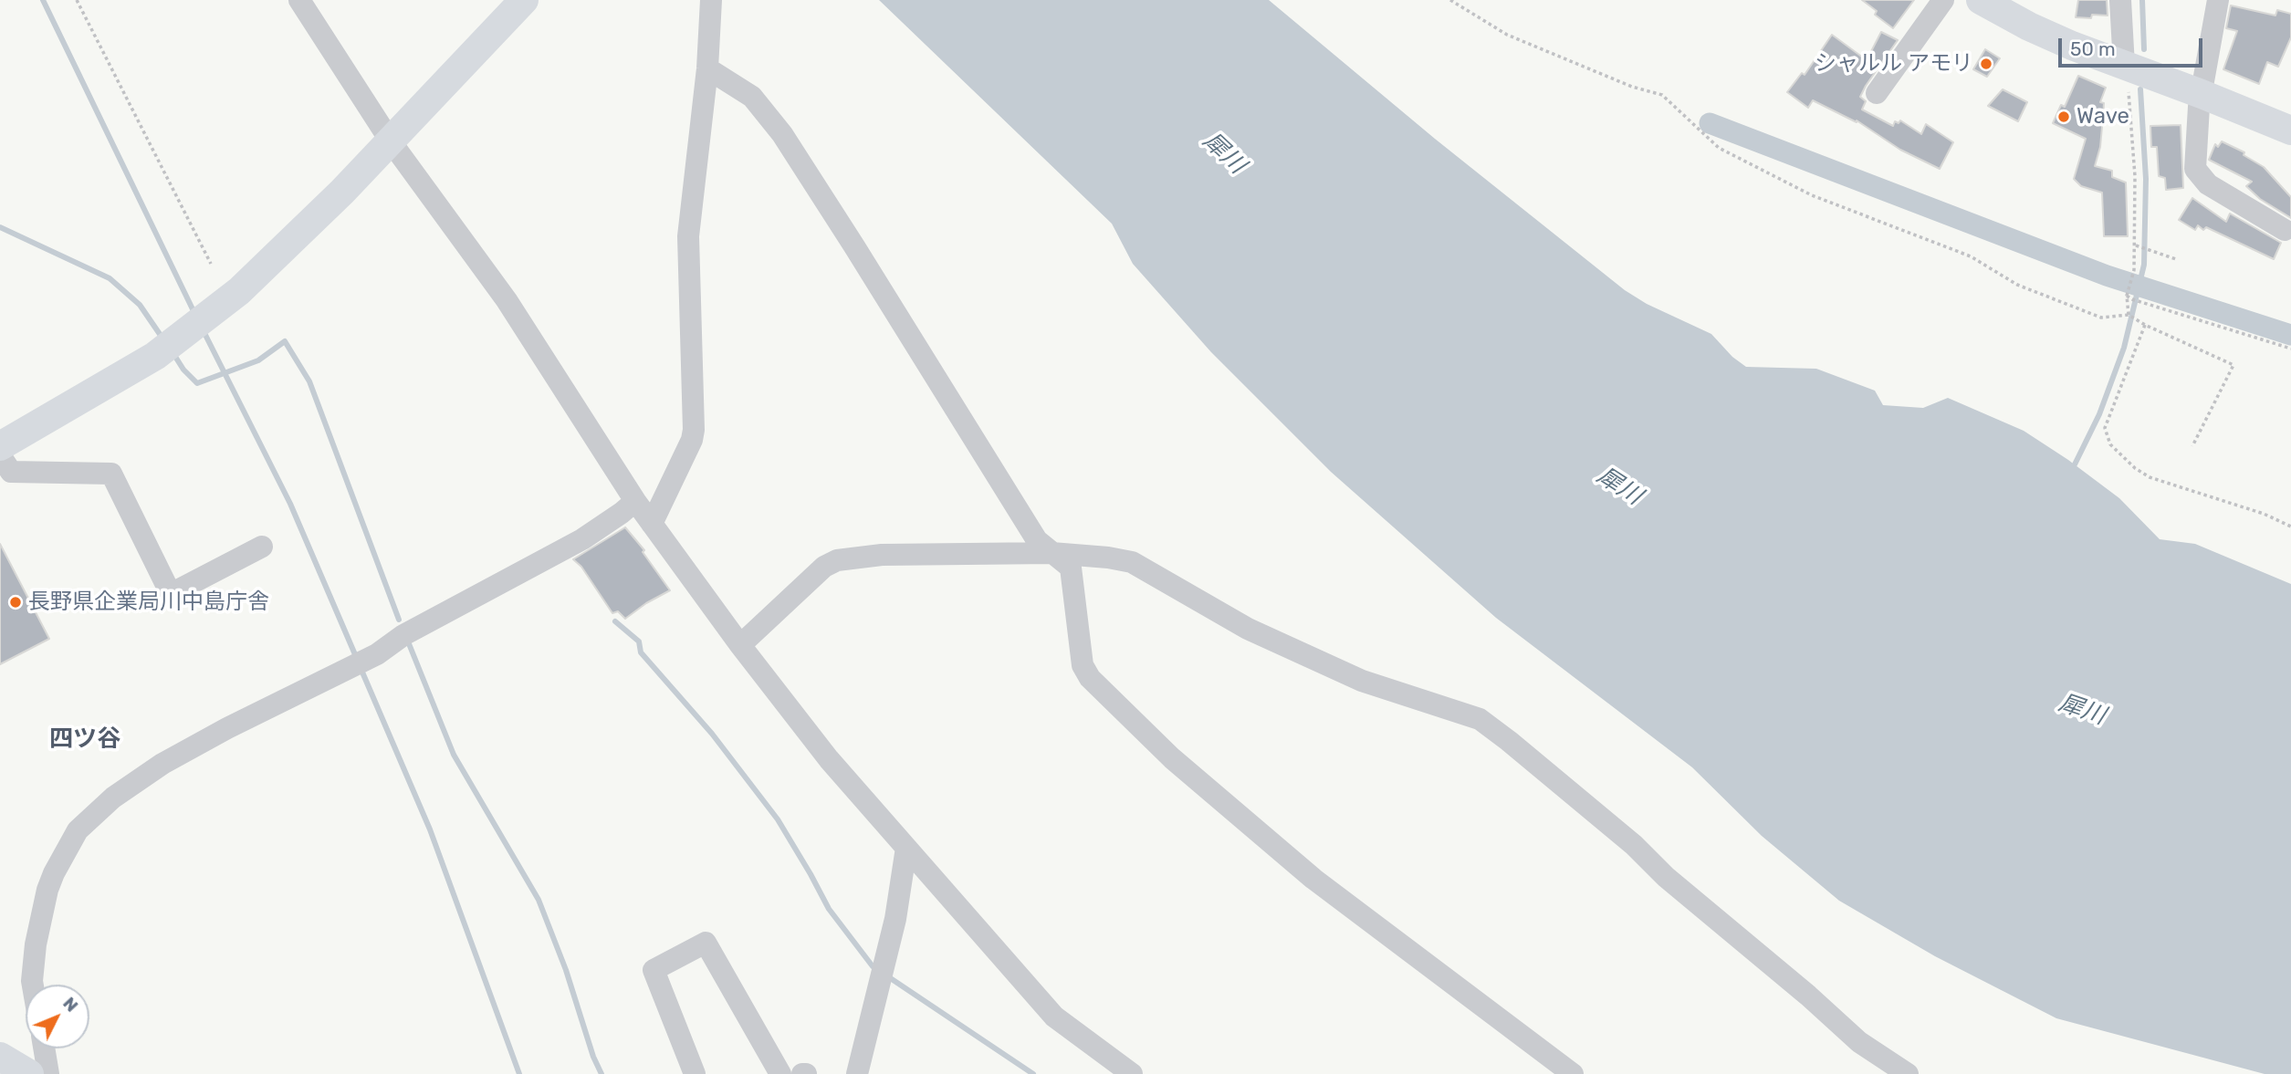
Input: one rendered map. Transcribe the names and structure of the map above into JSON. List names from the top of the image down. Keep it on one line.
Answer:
{"districts":["四ツ谷"],"water":["犀川"],"places":["シャルル アモリ","Wave","長野県企業局川中島庁舎"],"scale_bar":"50 m","north":"top right"}
